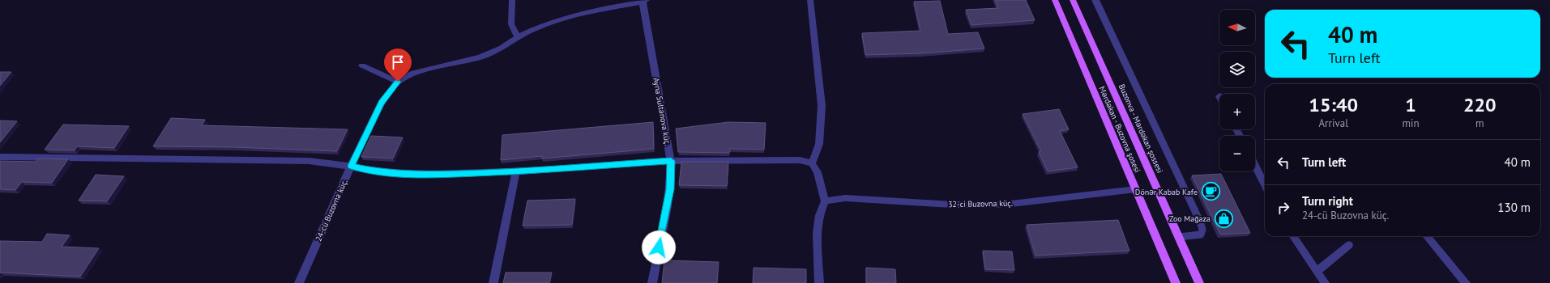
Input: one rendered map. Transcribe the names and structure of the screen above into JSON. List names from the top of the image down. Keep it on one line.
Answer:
{"streets":{"main road":["Buzonva - Mərdəkan şossesi","Mərdəkan - Buzovna şosesi"],"street":["Ayna Sultanova küç.","32-ci Buzovna küç.","24-cü Buzovna küç."]},"crossings":[["Ayna Sultanova küç.","24-cü Buzovna küç."],["Mərdəkan - Buzovna şosesi","32-ci Buzovna küç."]],"places":{"cafe":["Dönər Kabab Kafe"],"shop":["Zoo Mağaza"]},"north":"left","page":{"map_buttons":["+","−"],"turn":["40 m","Turn left"],"eta":["15:40","Arrival","1","min","220","m"],"list":[{"name":"Turn left","value":"40 m"},{"name":"Turn right","note":"24-cü Buzovna küç.","value":"130 m"}]}}
